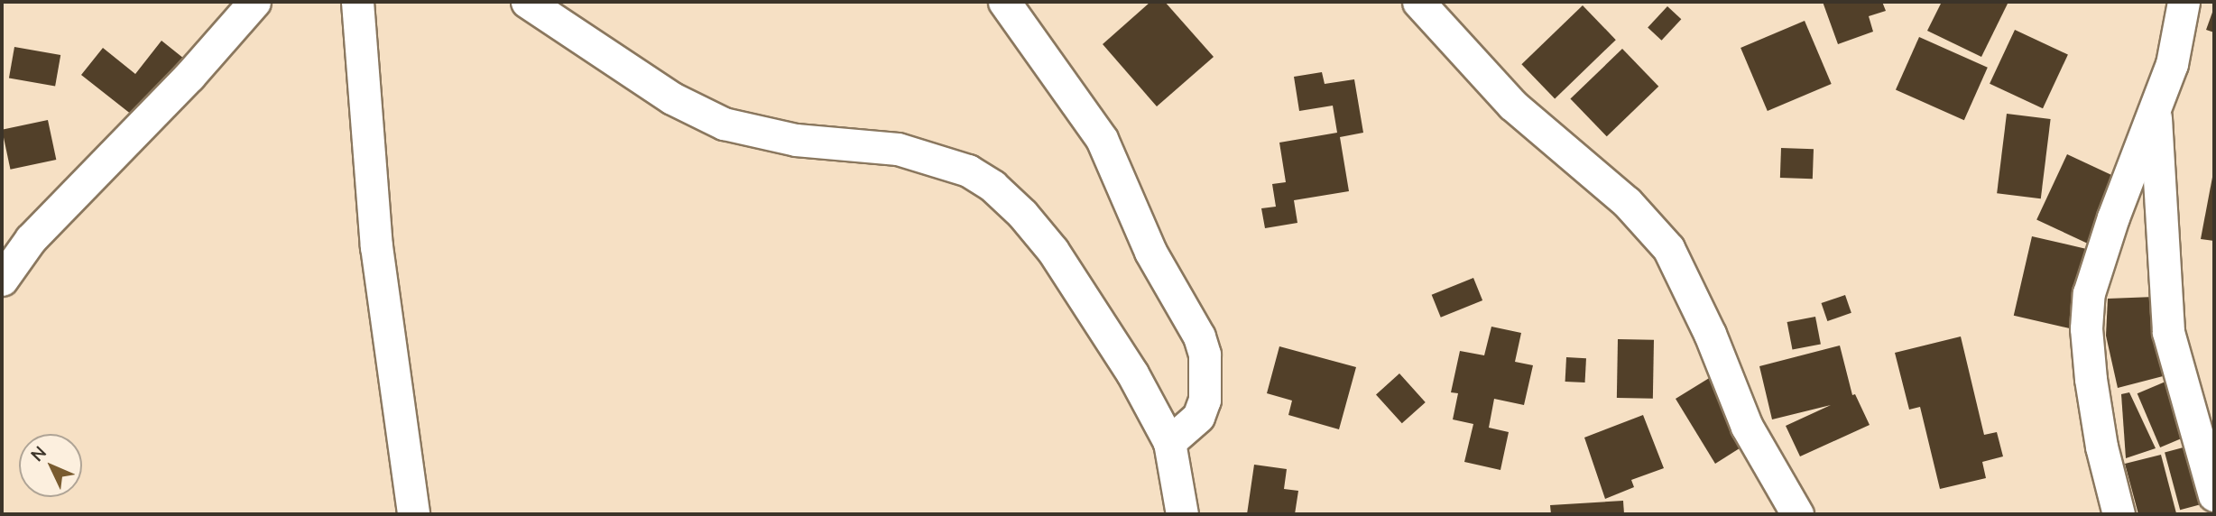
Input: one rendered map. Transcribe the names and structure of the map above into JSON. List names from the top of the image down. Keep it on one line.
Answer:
{"north":"top left"}
